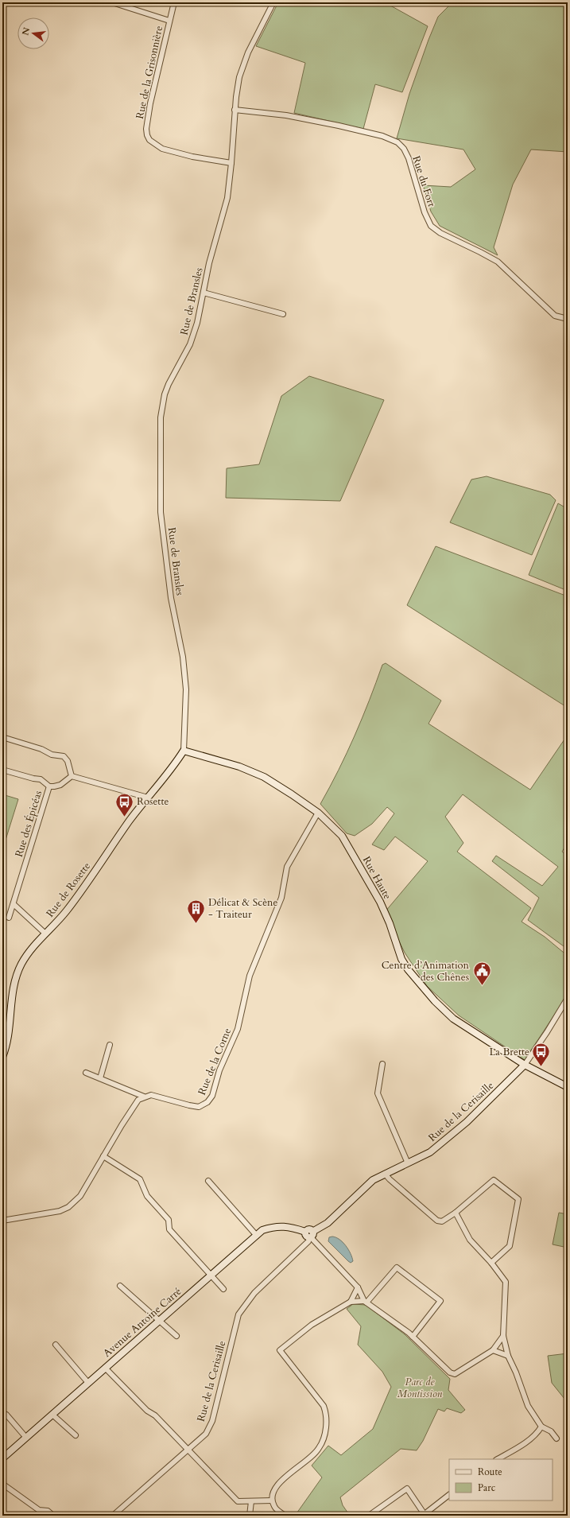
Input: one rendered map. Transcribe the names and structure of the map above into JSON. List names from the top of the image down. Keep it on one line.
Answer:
{"streets":{"street":["Rue de la Grisonnière","Rue du Fort","Rue de Bransles","Rue des Épicéas","Rue Haute","Rue de Rosette","Rue de la Corne","Rue de la Cerisaille","Avenue Antoine Carré"]},"crossings":[["Rue de la Grisonnière","Rue de Bransles"],["Rue du Fort","Rue de Bransles"],["Rue de Bransles","Rue Haute"],["Rue de Bransles","Rue de Rosette"],["Rue Haute","Rue de Rosette"],["Rue Haute","Rue de la Corne"],["Rue Haute","Rue de la Cerisaille"],["Rue de la Cerisaille","Avenue Antoine Carré"]],"parks":["Parc de Montission"],"places":{"bus stop":["Rosette","La Brette"],"building":["Délicat & Scène - Traiteur"],"public building":["Centre d’Animation des Chênes"]},"legend":["Route","Parc"],"north":"left"}
